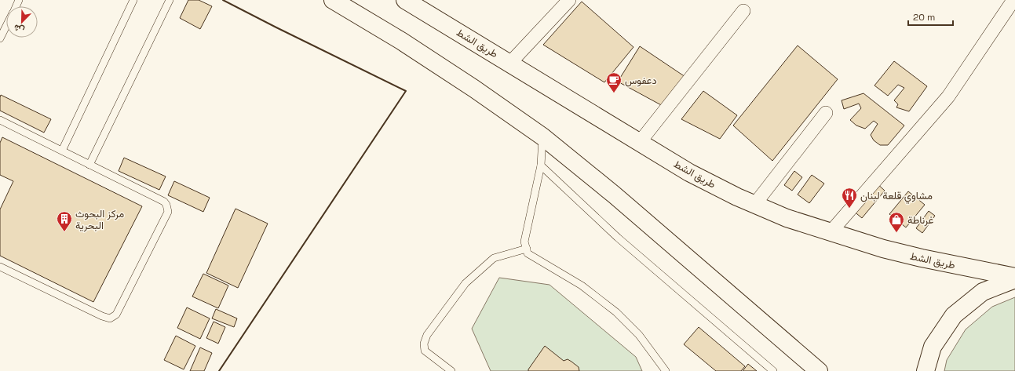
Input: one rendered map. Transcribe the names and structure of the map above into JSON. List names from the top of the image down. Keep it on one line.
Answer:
{"streets":{"highway":["طريق الشط"]},"places":{"cafe":["دعفوس"],"restaurant":["مشاوي قلعة لبنان"],"building":["مركز البحوث البحرية"],"shop":["غرناطة"]},"scale_bar":"20 m","north":"bottom left"}
